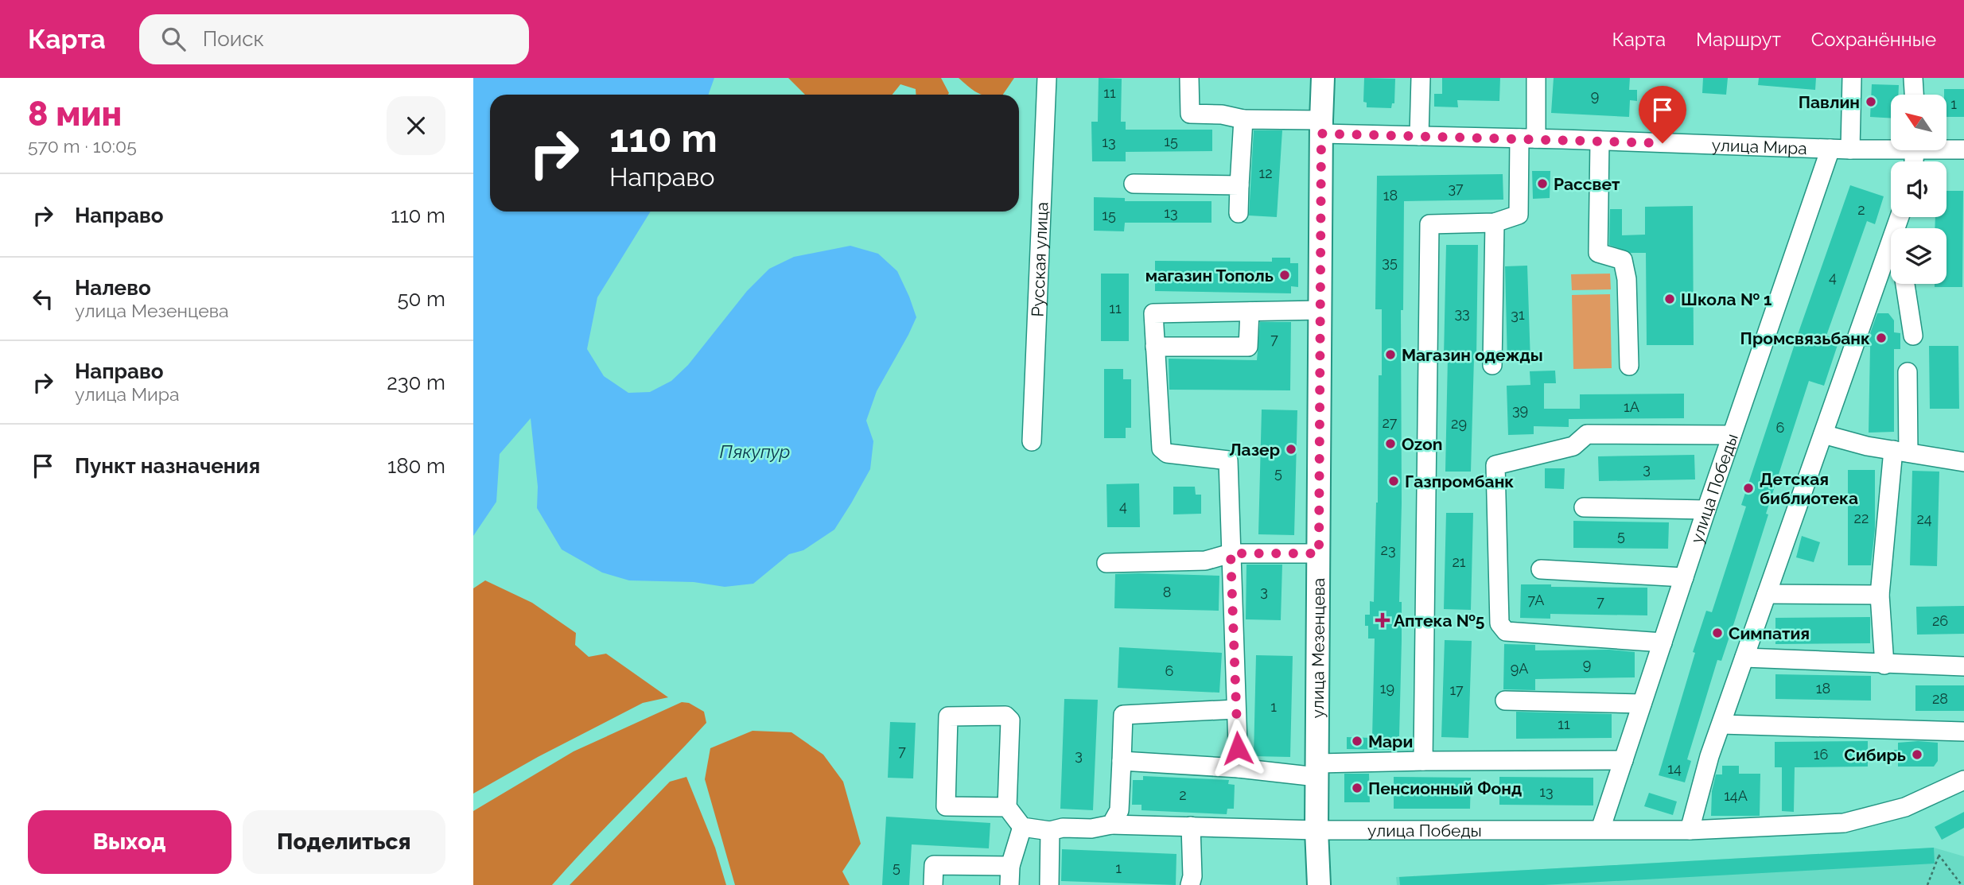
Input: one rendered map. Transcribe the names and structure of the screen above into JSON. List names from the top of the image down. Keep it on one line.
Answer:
{"streets":{"main road":["улица Мезенцева"],"street":["улица Мира","Русская улица","улица Победы"]},"crossings":[["улица Мира","улица Победы"],["улица Мира","улица Мезенцева"],["улица Победы","улица Мезенцева"]],"water":["Пякупур"],"places":{"other":["Павлин","Рассвет","магазин Тополь","Школа № 1","Промсвязьбанк","Магазин одежды","Ozon","Лазер","Газпромбанк","Детская библиотека","Симпатия","Мари","Сибирь","Пенсионный Фонд"],"health":["Аптека №5"]},"house_numbers":["11","9","1","15","13","12","37","18","2","13","15","35","4","11","33","31","7","1А","39","27","29","6","3","5","4","22","24","5","23","21","3","8","7А","7","26","9","9А","6","19","18","17","28","1","11","7","16","3","14","13","2","14А","5","1"],"north":"top left","page":{"header":"Карта","search":"Поиск","nav":["Карта","Маршрут","Сохранённые"],"heading":["8 мин","570 m · 10:05"],"turn":["110 m","Направо"],"list":[{"name":"Направо","value":"110 m"},{"name":"Налево","note":"улица Мезенцева","value":"50 m"},{"name":"Направо","note":"улица Мира","value":"230 m"},{"name":"Пункт назначения","value":"180 m"}],"buttons":["Выход","Поделиться"]}}
